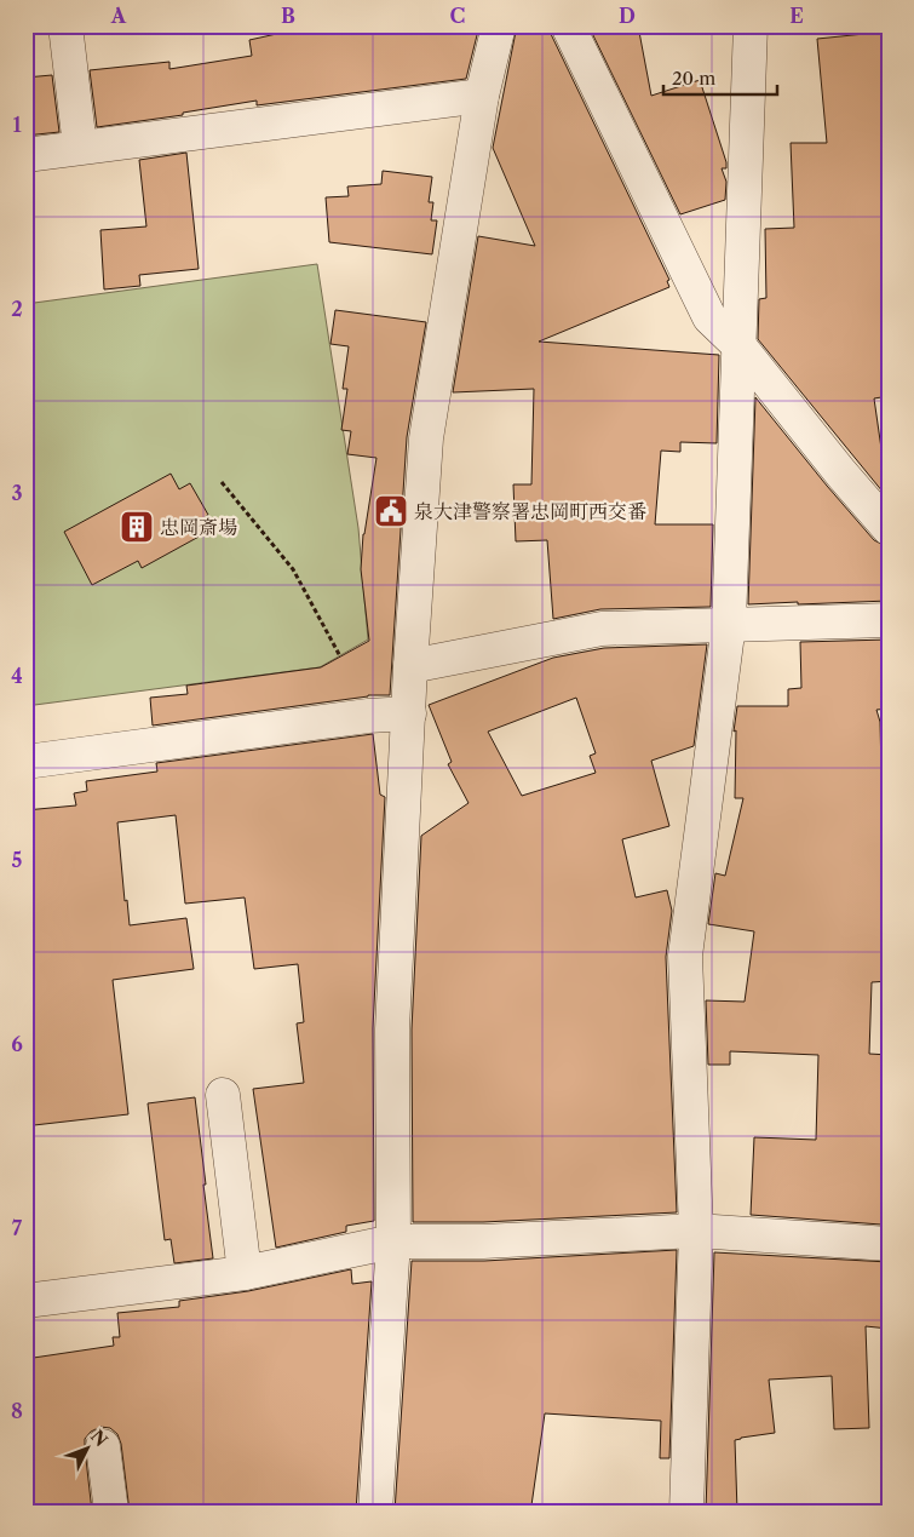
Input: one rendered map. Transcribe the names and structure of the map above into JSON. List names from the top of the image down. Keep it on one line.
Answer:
{"places":{"public building":["泉大津警察署忠岡町西交番"],"building":["忠岡斎場"]},"scale_bar":"20 m","north":"top right","grid":{"columns":["A","B","C","D","E"],"rows":["1","2","3","4","5","6","7","8"]}}
